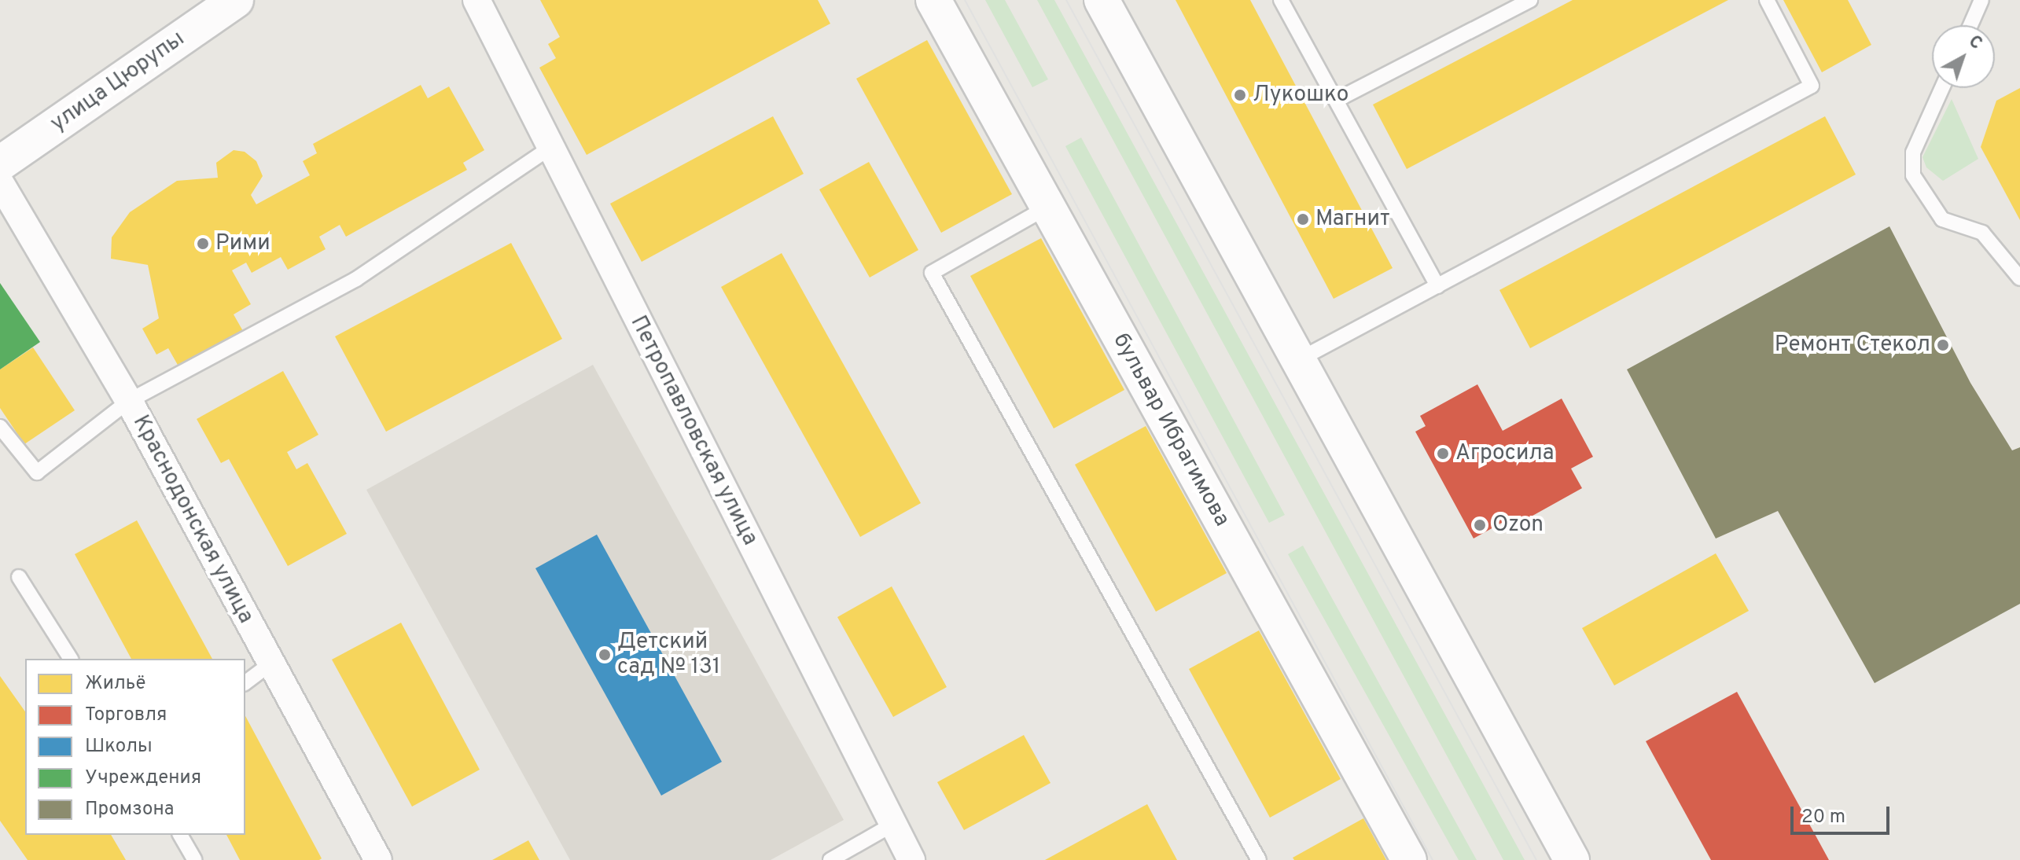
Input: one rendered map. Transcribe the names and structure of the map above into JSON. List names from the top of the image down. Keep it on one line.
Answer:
{"streets":{"main road":["улица Цюрупы","бульвар Ибрагимова"],"street":["Петропавловская улица","Краснодонская улица"]},"places":["Лукошко","Магнит","Рими","Ремонт Стекол","Агросила","Ozon","Детский сад № 131"],"legend":["Жильё","Торговля","Школы","Учреждения","Промзона"],"scale_bar":"20 m","north":"top right"}
